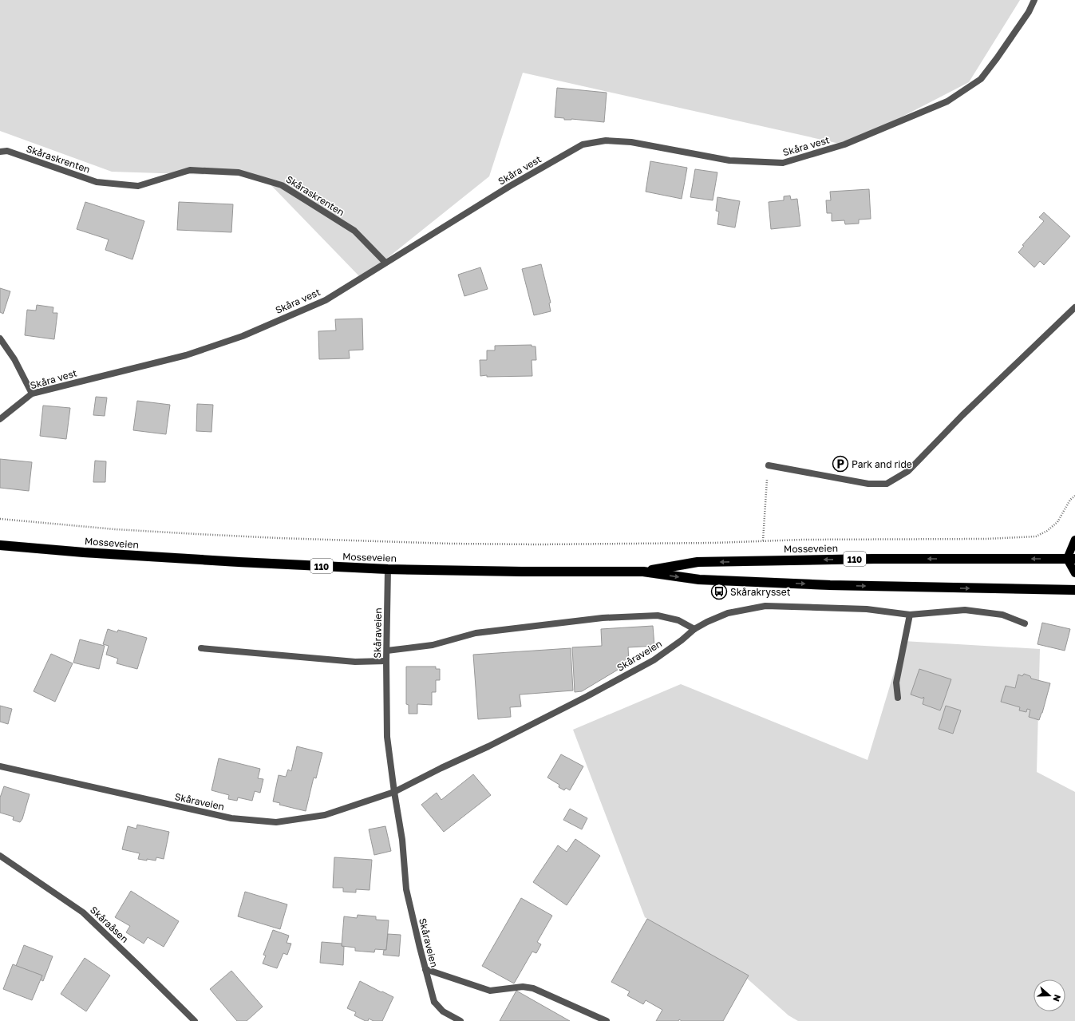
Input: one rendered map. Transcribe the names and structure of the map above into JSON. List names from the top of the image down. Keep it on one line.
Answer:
{"streets":{"highway":["Mosseveien","110"],"street":["Skåra vest","Skåraskrenten","Skåraveien","Skåraåsen"]},"crossings":[["Skåra vest","Skåraskrenten"],["Mosseveien","Skåraveien"]],"places":{"parking":["Park and ride"],"bus stop":["Skårakrysset"]},"north":"right"}
